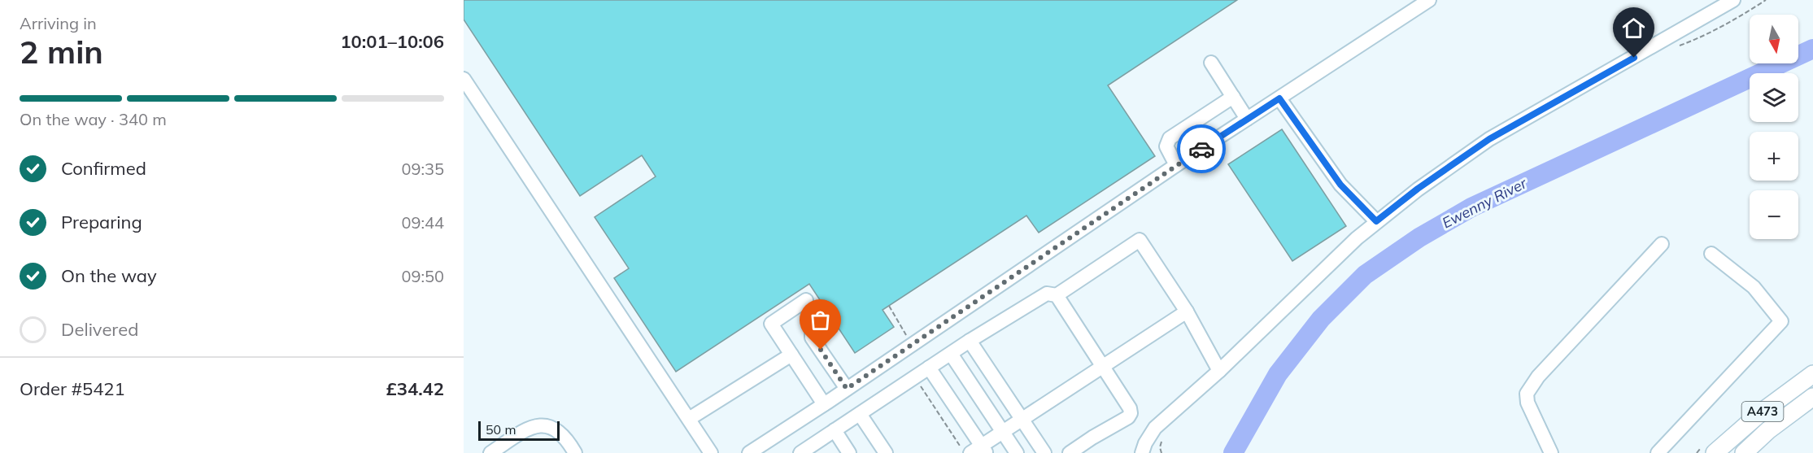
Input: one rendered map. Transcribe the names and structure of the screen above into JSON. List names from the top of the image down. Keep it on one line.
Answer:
{"streets":{"main road":["A473"]},"water":["Ewenny River"],"scale_bar":"50 m","north":"bottom","page":{"heading":["2 min","Arriving in","10:01–10:06"],"panel":["Order #5421","£34.42"],"map_buttons":["+","−"],"bar":"On the way · 340 m","list":[["Confirmed","09:35"],["Preparing","09:44"],["On the way","09:50"],"Delivered"],"scale":"50 m"}}
